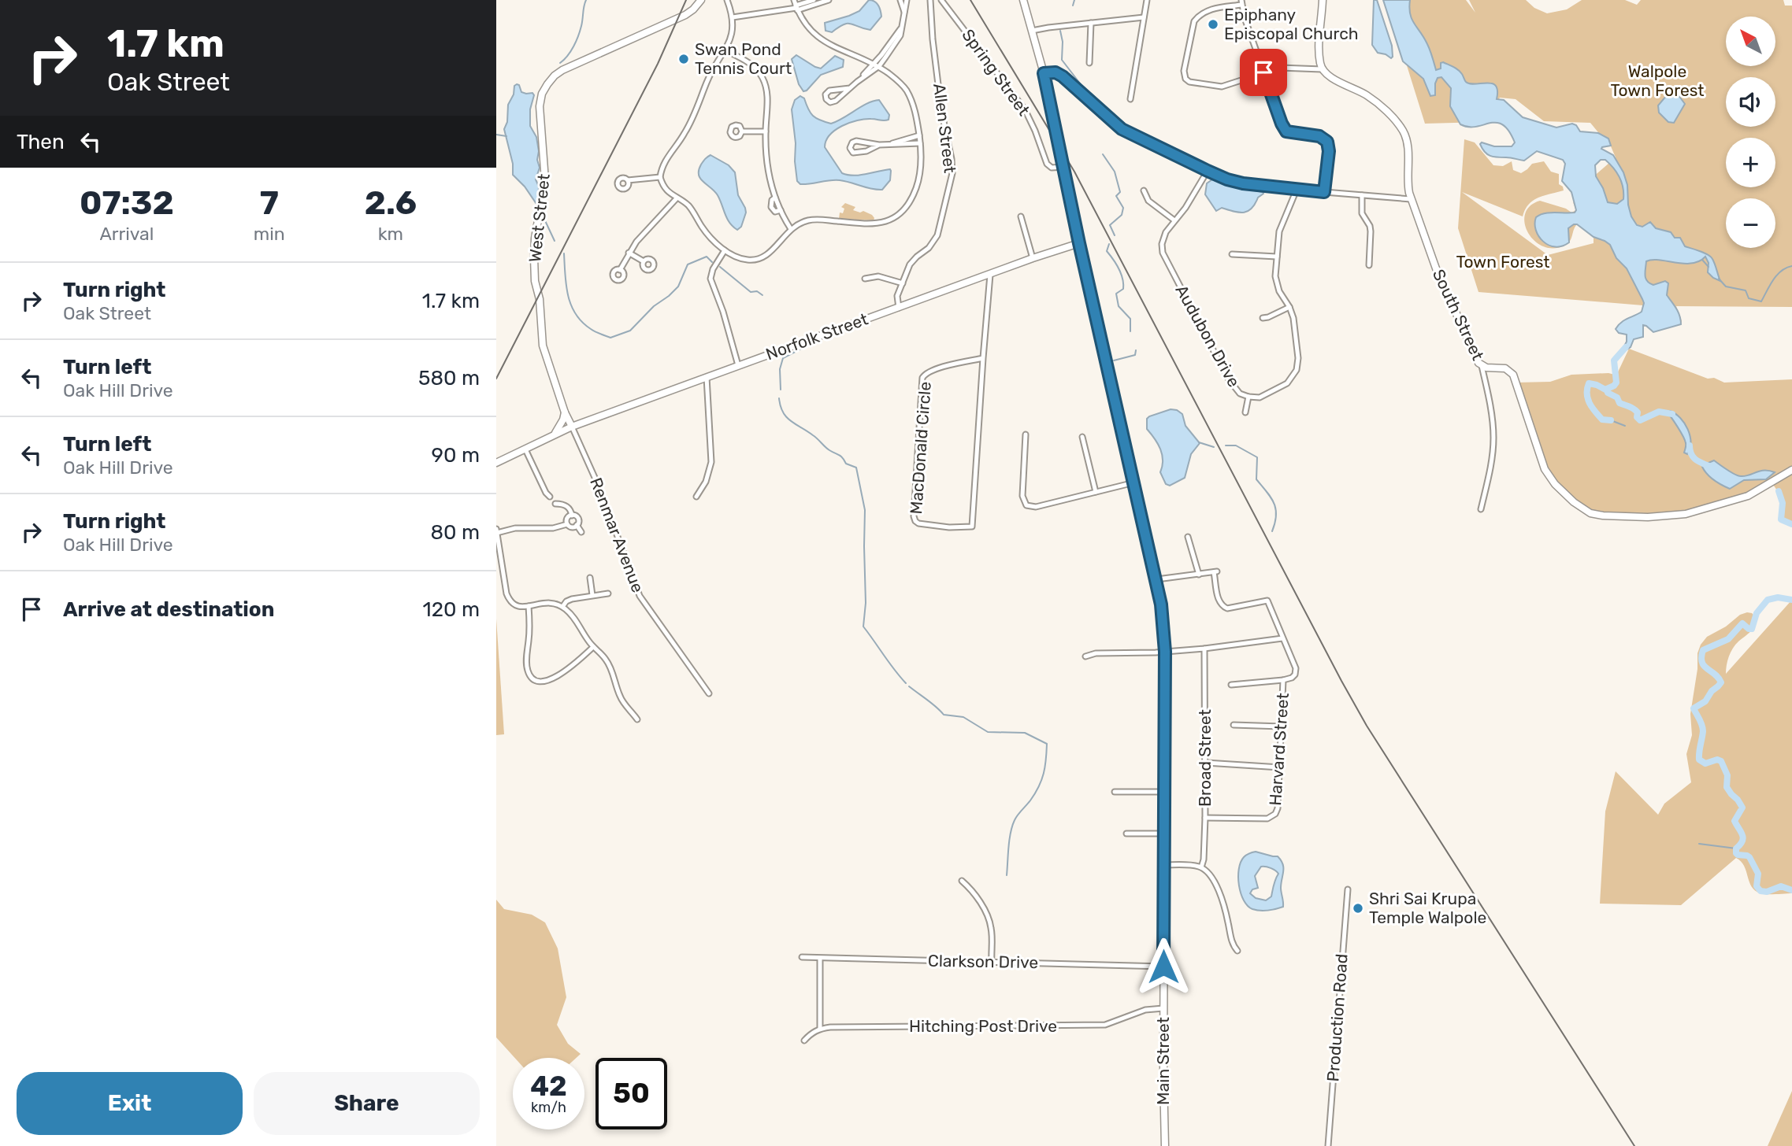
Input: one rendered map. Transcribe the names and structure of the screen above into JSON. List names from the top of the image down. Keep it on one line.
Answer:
{"streets":{"main road":["West Street","South Street","Norfolk Street","Main Street"],"street":["Spring Street","Allen Street","Audubon Drive","MacDonald Circle","Renmar Avenue","Harvard Street","Broad Street","Clarkson Drive","Production Road","Hitching Post Drive"]},"crossings":[["Spring Street","Main Street"],["Allen Street","Norfolk Street"],["West Street","Norfolk Street"],["West Street","Renmar Avenue"],["Norfolk Street","MacDonald Circle"],["Norfolk Street","Renmar Avenue"],["Norfolk Street","Main Street"],["Harvard Street","Broad Street"],["Clarkson Drive","Main Street"],["Hitching Post Drive","Main Street"]],"parks":["Walpole Town Forest","Town Forest"],"places":["Epiphany Episcopal Church","Swan Pond Tennis Court","Shri Sai Krupa Temple Walpole"],"north":"top left","page":{"turn":["1.7 km","Oak Street"],"map_buttons":["+","−"],"then":"Then","eta":["07:32","Arrival","7","min","2.6","km"],"list":[{"name":"Turn right","note":"Oak Street","value":"1.7 km"},{"name":"Turn left","note":"Oak Hill Drive","value":"580 m"},{"name":"Turn left","note":"Oak Hill Drive","value":"90 m"},{"name":"Turn right","note":"Oak Hill Drive","value":"80 m"},{"name":"Arrive at destination","value":"120 m"}],"speed":"42 km/h","limit":"50","buttons":["Exit","Share"]}}
